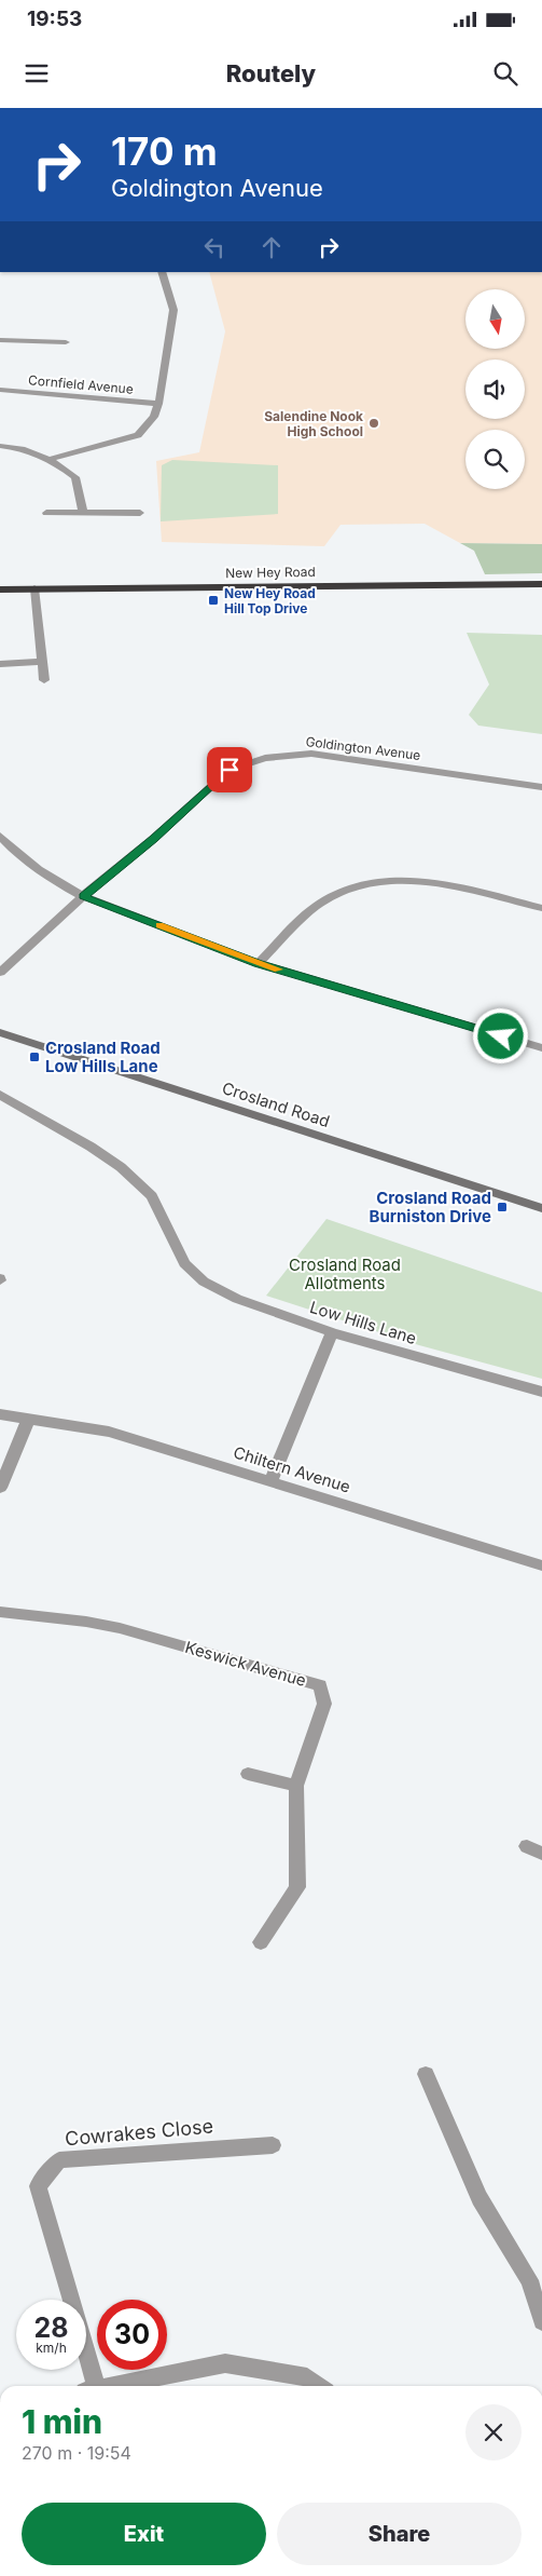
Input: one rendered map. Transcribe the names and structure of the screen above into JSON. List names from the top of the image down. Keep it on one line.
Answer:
{"streets":{"highway":["New Hey Road"],"street":["Cornfield Avenue","Goldington Avenue","Crosland Road","Low Hills Lane","Chiltern Avenue","Keswick Avenue","Cowrakes Close"]},"parks":["Crosland Road Allotments"],"places":{"other":["Salendine Nook High School"],"transit":["New Hey Road Hill Top Drive","Crosland Road Low Hills Lane","Crosland Road Burniston Drive"]},"north":"bottom","page":{"status":"19:53","header":"Routely","turn":["170 m","Goldington Avenue"],"speed":"28 km/h","limit":"30","heading":["1 min","270 m · 19:54"],"buttons":["Exit","Share"]}}
